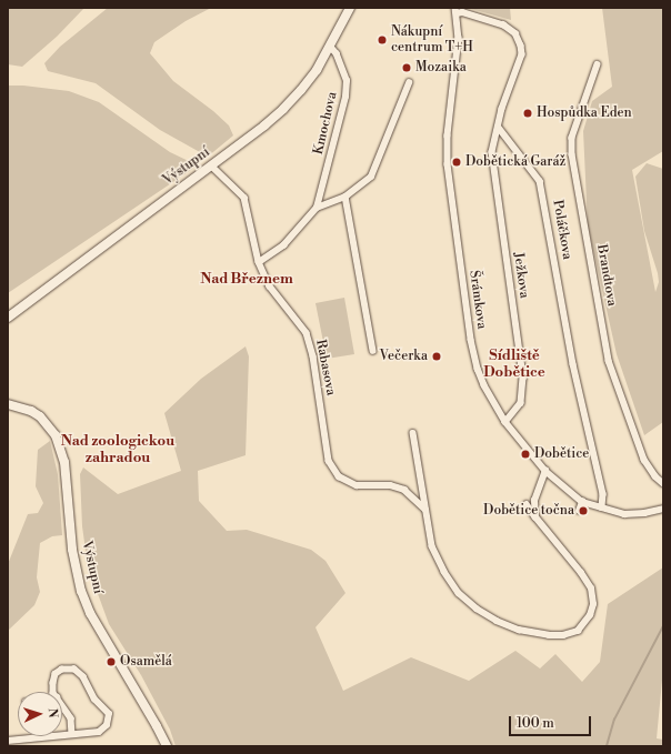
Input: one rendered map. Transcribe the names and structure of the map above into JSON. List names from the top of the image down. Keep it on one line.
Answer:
{"streets":{"street":["Kmochova","Výstupní","Poláčkova","Ježkova","Brandtova","Šrámkova","Rabasova"]},"crossings":[["Kmochova","Výstupní"],["Kmochova","Rabasova"],["Výstupní","Rabasova"],["Poláčkova","Ježkova"],["Poláčkova","Šrámkova"],["Ježkova","Šrámkova"]],"districts":["Nad Březnem","Sídliště Dobětice","Nad zoologickou zahradou"],"places":["Nákupní centrum T+H","Mozaika","Hospůdka Eden","Dobětická Garáž","Večerka","Dobětice","Dobětice točna","Osamělá"],"scale_bar":"100 m","north":"right"}
